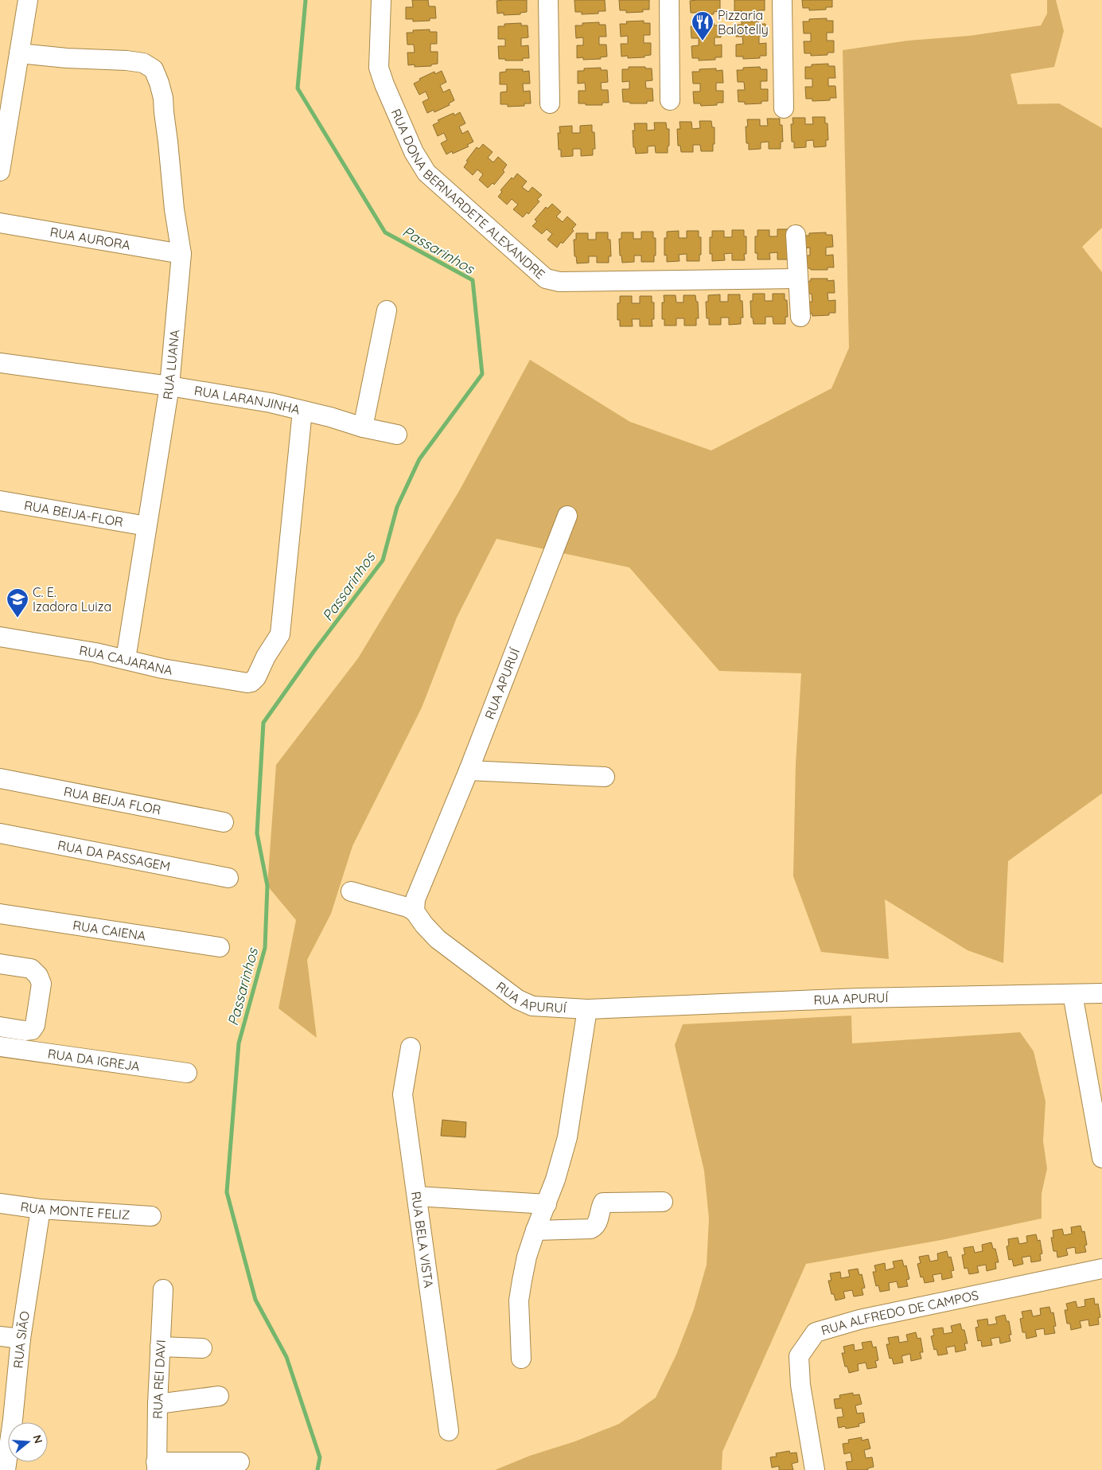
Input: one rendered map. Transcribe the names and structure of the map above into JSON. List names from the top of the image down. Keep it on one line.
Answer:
{"streets":{"street":["RUA DONA BERNARDETE ALEXANDRE","RUA AURORA","RUA LUANA","RUA LARANJINHA","RUA BEIJA-FLOR","RUA CAJARANA","RUA APURUÍ","RUA BEIJA FLOR","RUA DA PASSAGEM","RUA CAIENA","RUA DA IGREJA","RUA MONTE FELIZ","RUA BELA VISTA","RUA ALFREDO DE CAMPOS","RUA SIÃO","RUA REI DAVI"]},"crossings":[["RUA AURORA","RUA LUANA"],["RUA LUANA","RUA LARANJINHA"],["RUA LUANA","RUA BEIJA-FLOR"],["RUA LUANA","RUA CAJARANA"],["RUA LARANJINHA","RUA CAJARANA"],["RUA MONTE FELIZ","RUA SIÃO"]],"water":["Passarinhos"],"places":{"restaurant":["Pizzaria Balotelly"],"school or university":["C. E. Izadora Luiza"]},"north":"right"}
